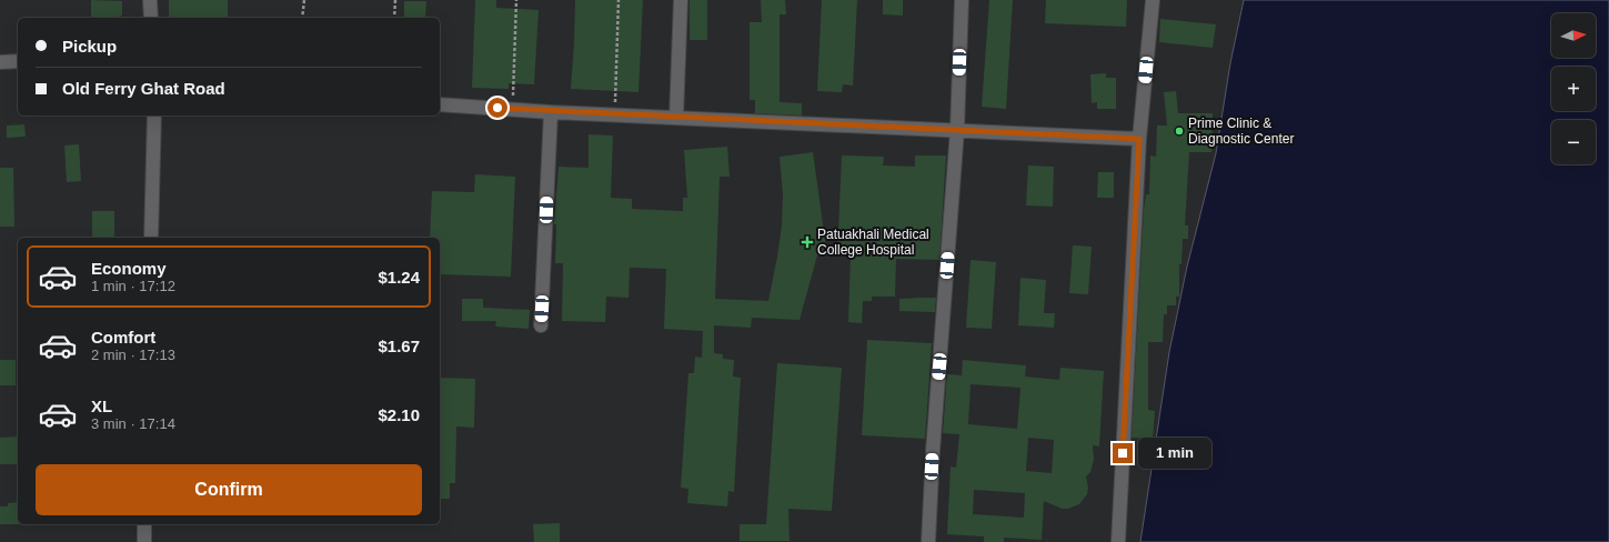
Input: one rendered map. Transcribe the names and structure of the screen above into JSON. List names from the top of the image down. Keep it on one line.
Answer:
{"places":{"other":["Prime Clinic & Diagnostic Center"],"health":["Patuakhali Medical College Hospital"]},"north":"right","page":{"map_buttons":["+","−"],"banner":["Pickup","Old Ferry Ghat Road"],"list":[{"name":"Economy","note":"1 min · 17:12","value":"$1.24"},{"name":"Comfort","note":"2 min · 17:13","value":"$1.67"},{"name":"XL","note":"3 min · 17:14","value":"$2.10"}],"bubble":"1 min","buttons":"Confirm"}}
